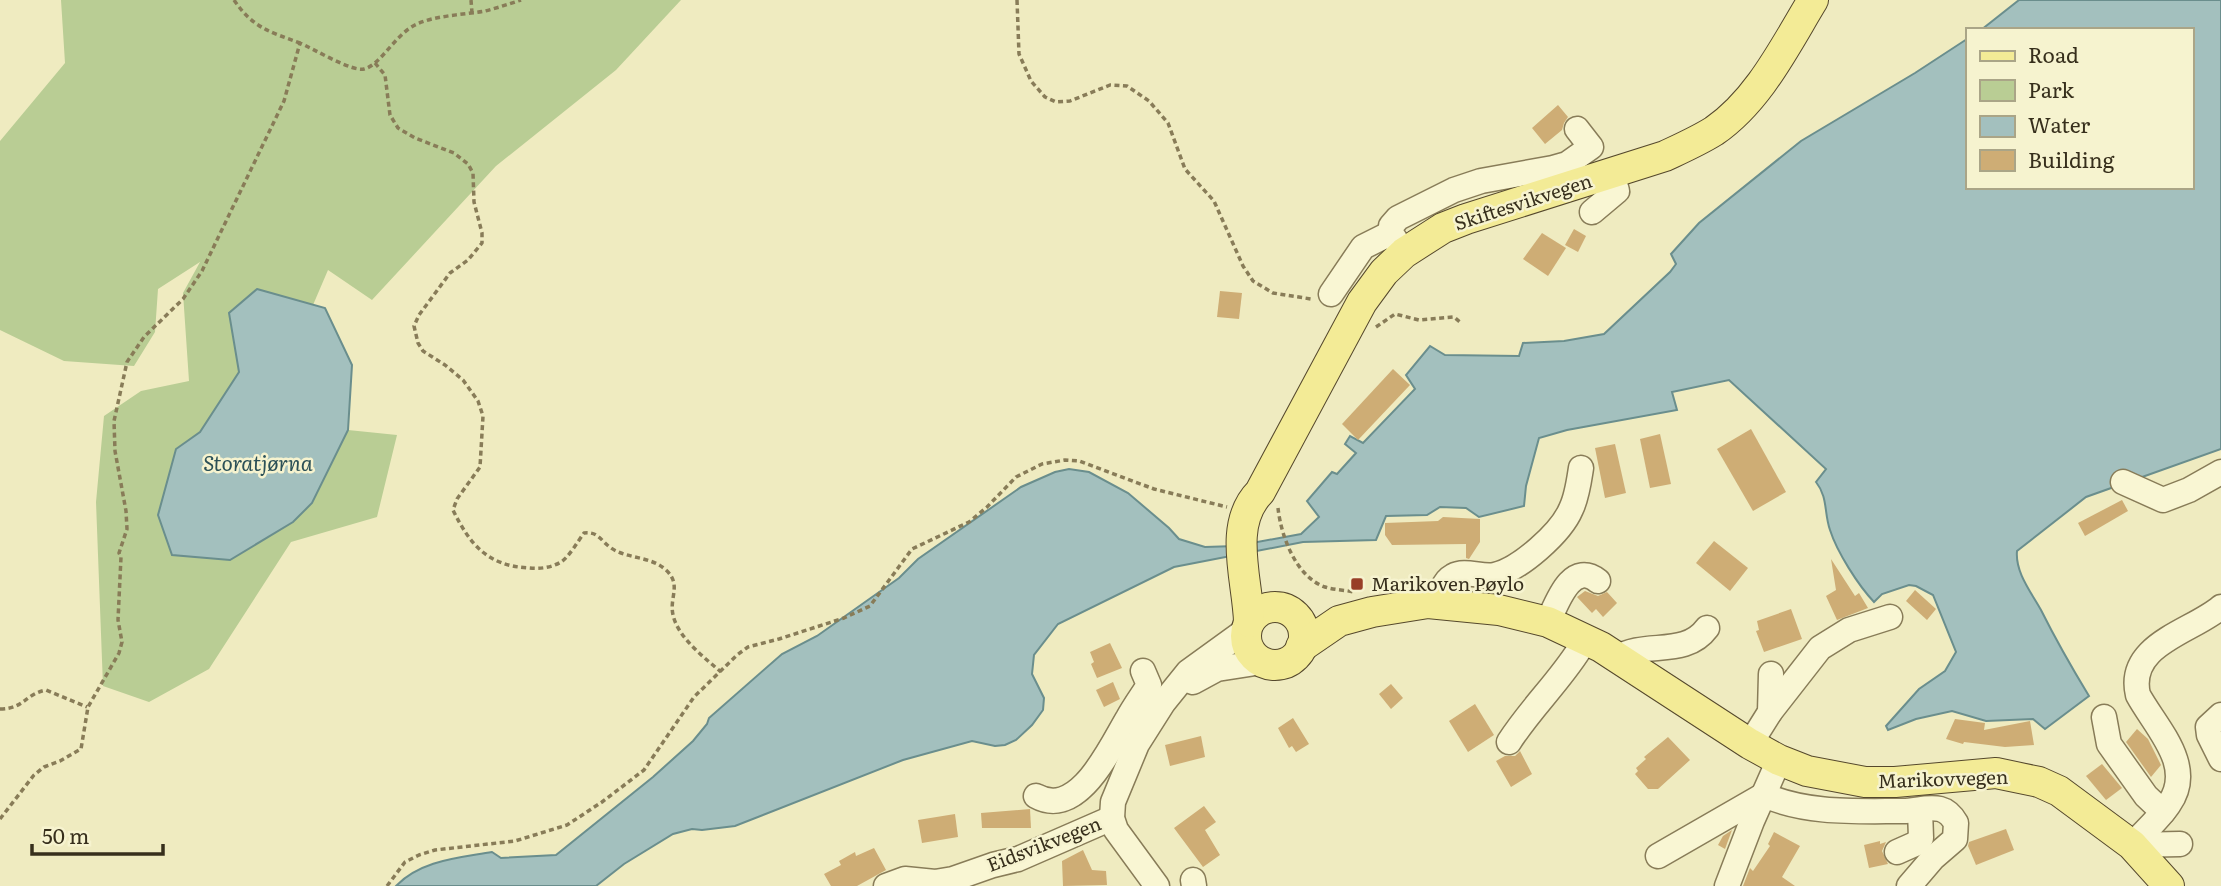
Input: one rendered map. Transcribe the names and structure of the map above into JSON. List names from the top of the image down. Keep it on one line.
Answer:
{"streets":{"main road":["Skiftesvikvegen","Marikovvegen"],"street":["Eidsvikvegen"]},"crossings":[["Skiftesvikvegen","Marikovvegen"]],"water":["Storatjørna"],"places":{"transit":["Marikoven Pøylo"]},"legend":["Road","Park","Water","Building"],"scale_bar":"50 m"}
